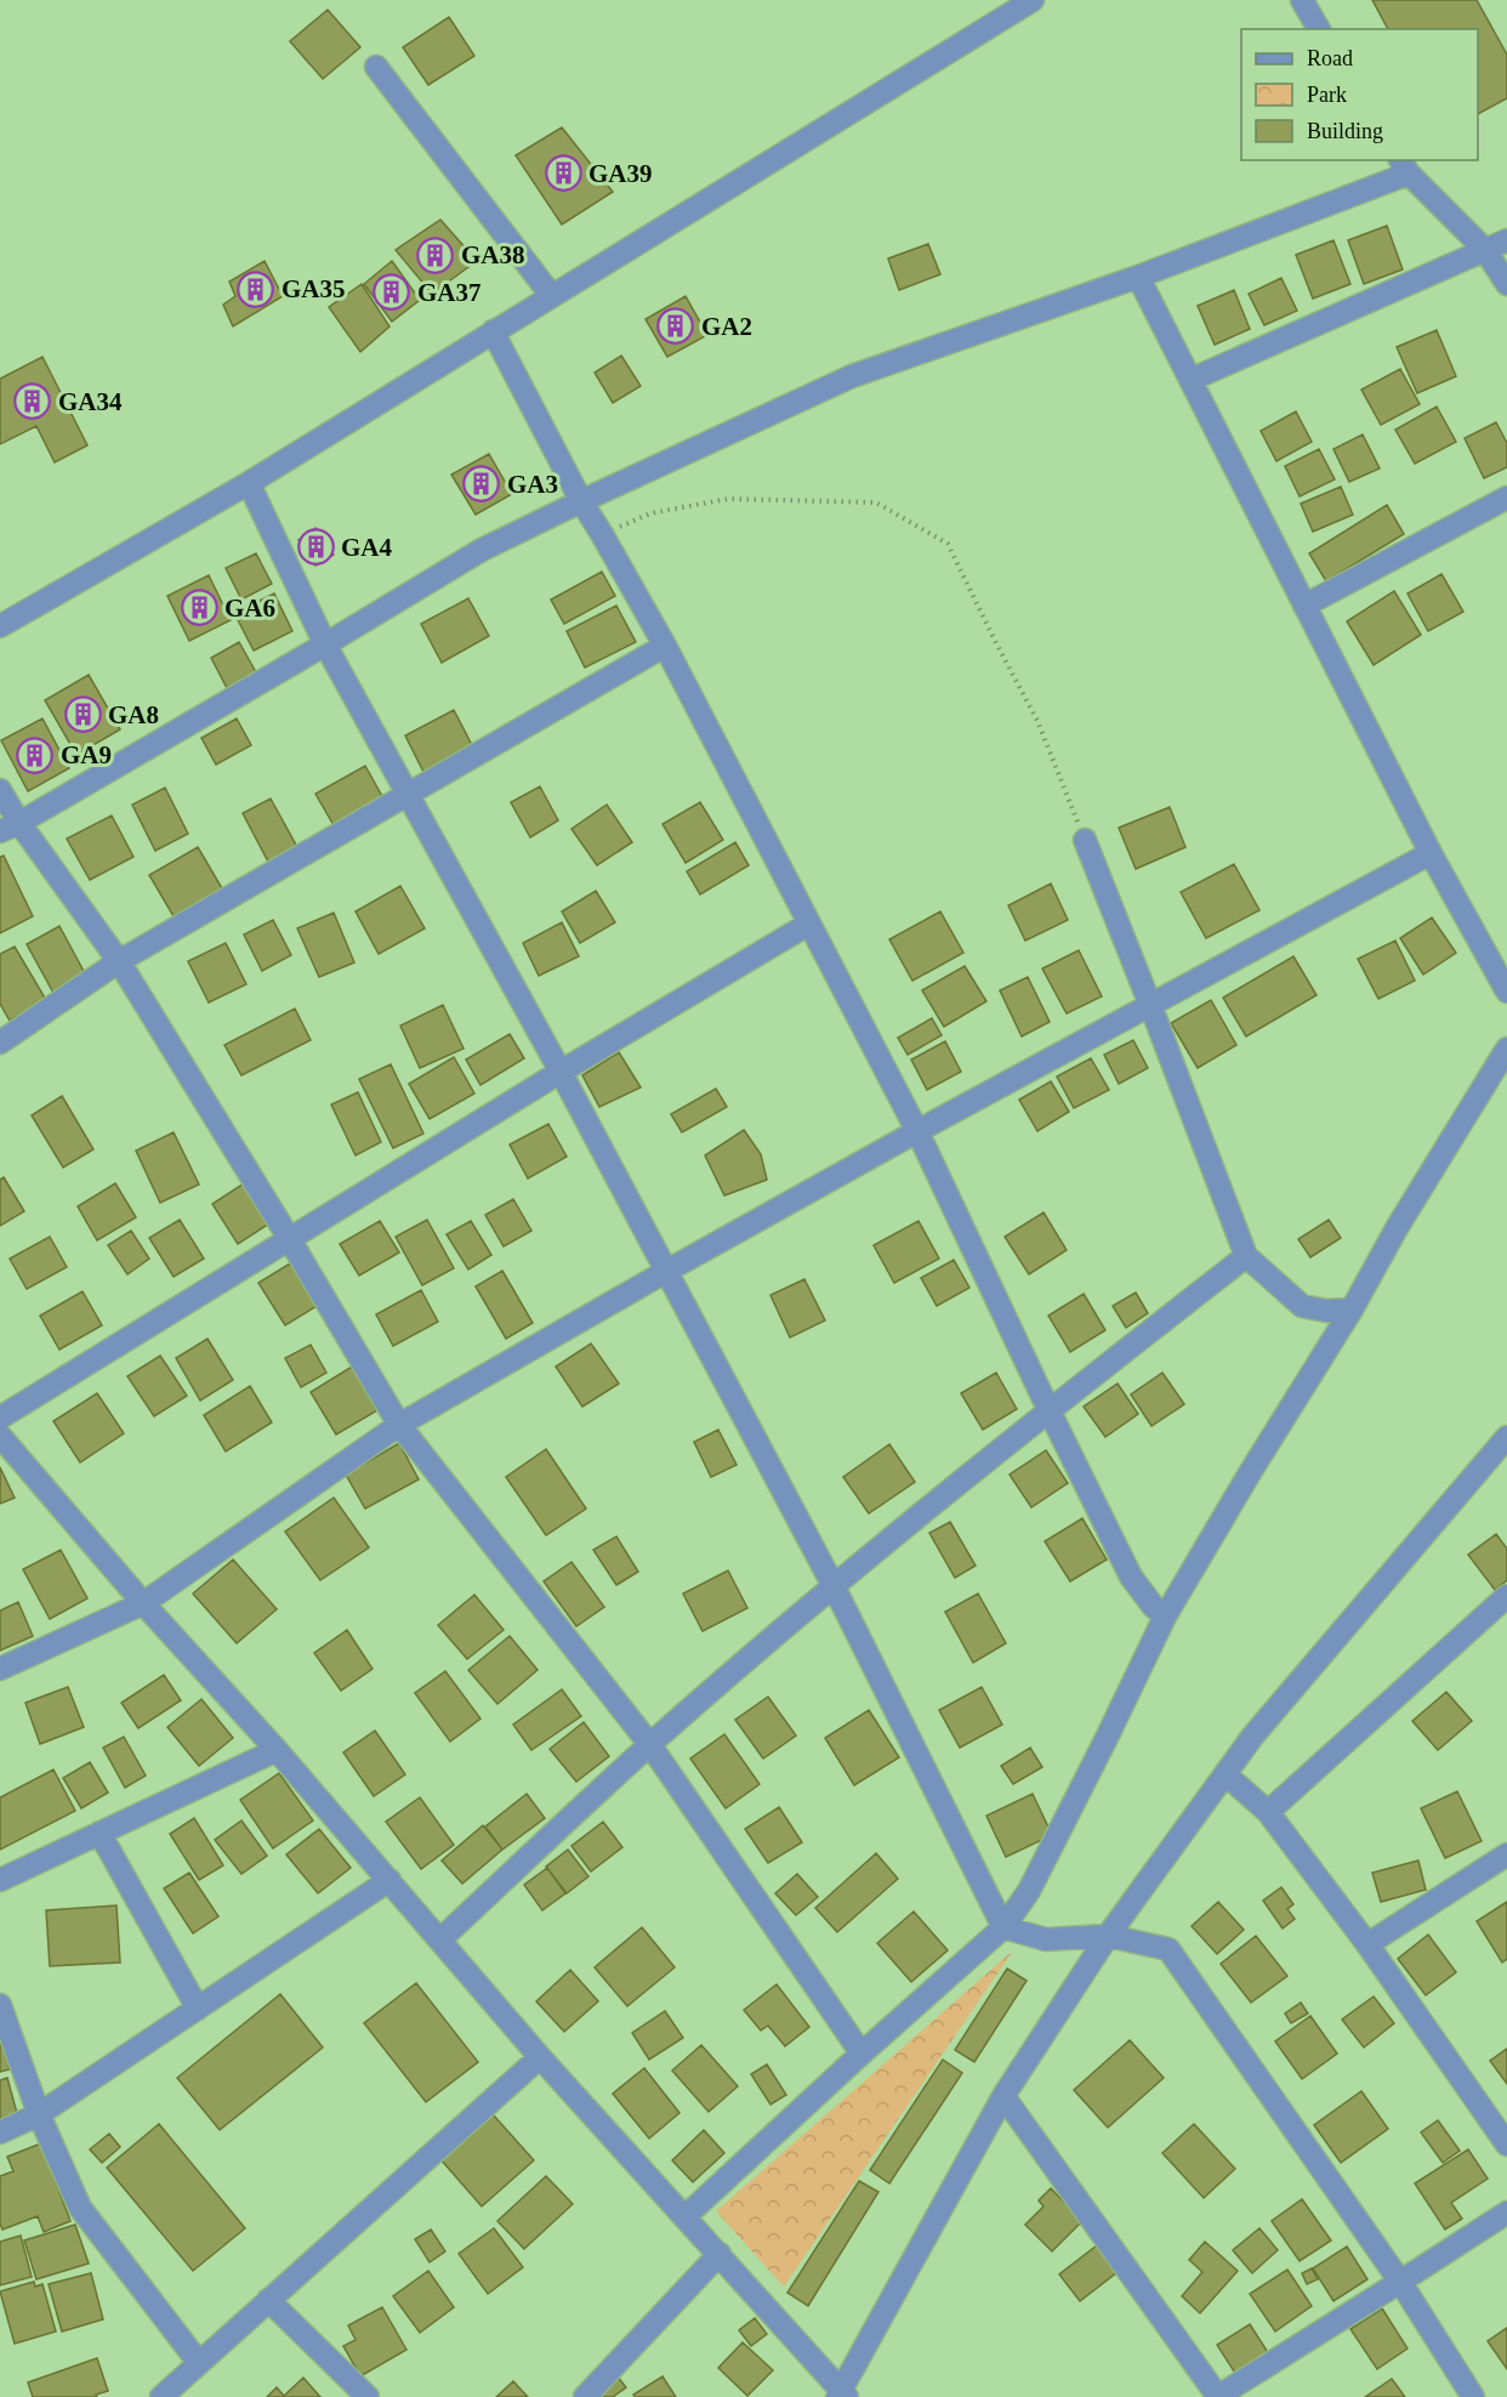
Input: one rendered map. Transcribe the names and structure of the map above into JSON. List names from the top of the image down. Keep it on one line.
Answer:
{"places":{"building":["GA39","GA38","GA35","GA37","GA2","GA34","GA3","GA4","GA6","GA8","GA9"]},"legend":["Road","Park","Building"]}
